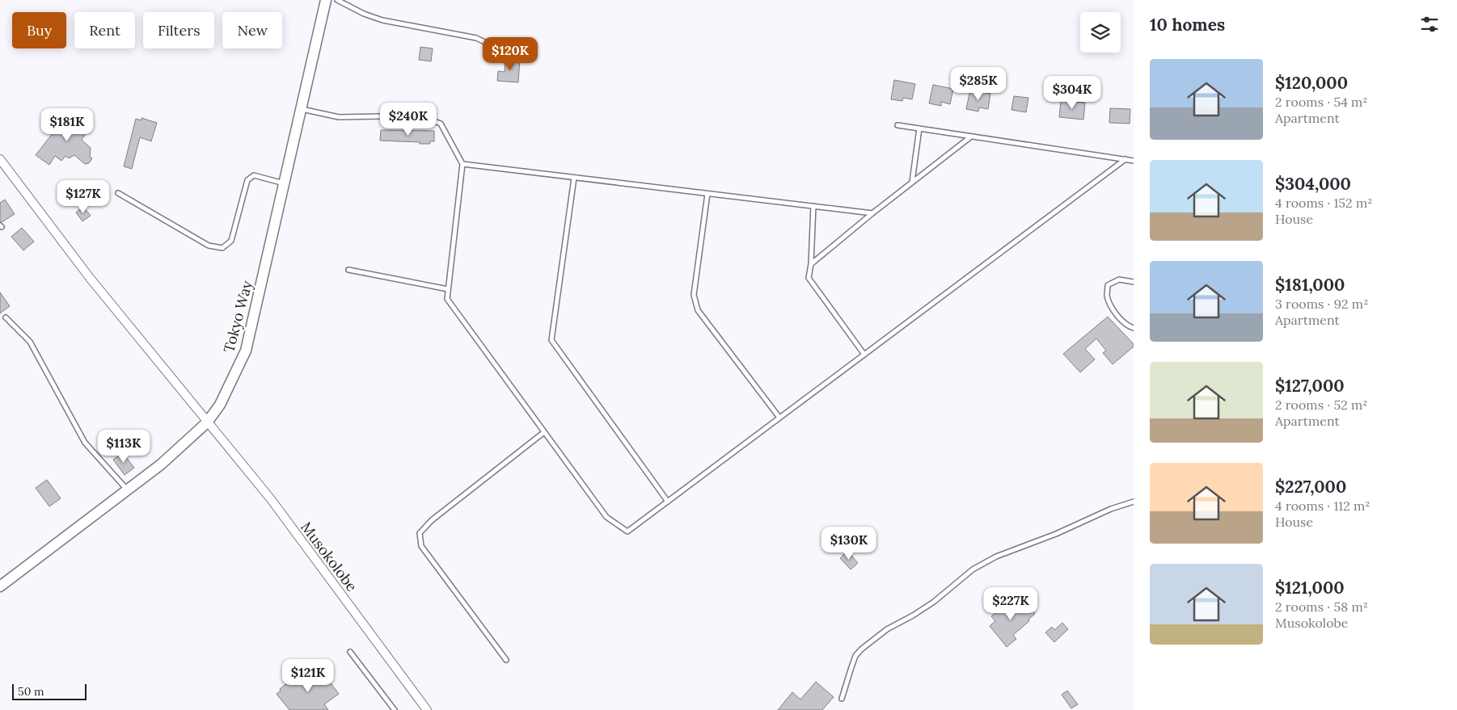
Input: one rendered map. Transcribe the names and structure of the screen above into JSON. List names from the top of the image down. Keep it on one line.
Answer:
{"streets":{"street":["Tokyo Way","Musokolobe"]},"crossings":[["Tokyo Way","Musokolobe"]],"scale_bar":"50 m","page":{"heading":"10 homes","chip":["Buy","Rent","Filters","New"],"price":["$120K","$285K","$304K","$240K","$181K","$127K","$113K","$130K","$227K","$121K"],"list":[{"name":"$120,000","note":"2 rooms · 54 m² · Apartment"},{"name":"$304,000","note":"4 rooms · 152 m² · House"},{"name":"$181,000","note":"3 rooms · 92 m² · Apartment"},{"name":"$127,000","note":"2 rooms · 52 m² · Apartment"},{"name":"$227,000","note":"4 rooms · 112 m² · House"},{"name":"$121,000","note":"2 rooms · 58 m² · Musokolobe"}],"scale":"50 m"}}
